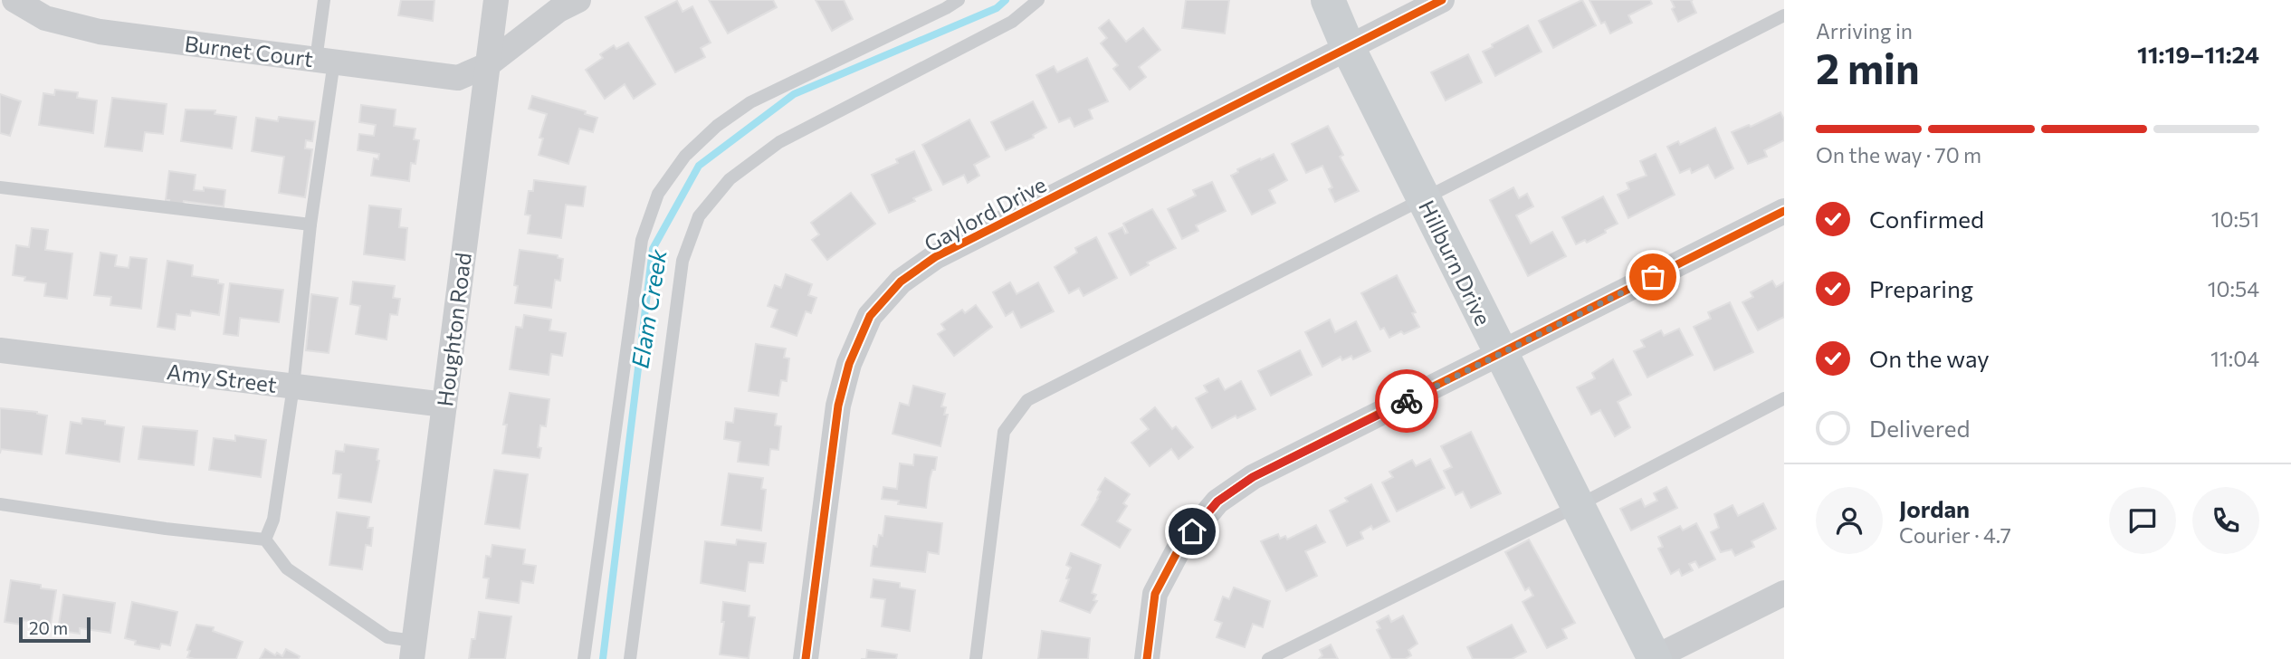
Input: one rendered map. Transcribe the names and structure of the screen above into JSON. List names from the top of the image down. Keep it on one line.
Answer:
{"streets":{"street":["Burnet Court","Gaylord Drive","Hillburn Drive","Houghton Road","Amy Street"]},"crossings":[["Burnet Court","Houghton Road"],["Gaylord Drive","Hillburn Drive"],["Houghton Road","Amy Street"]],"water":["Elam Creek"],"scale_bar":"20 m","page":{"heading":["2 min","Arriving in","11:19–11:24"],"panel":["Jordan","Courier · 4.7"],"bar":"On the way · 70 m","list":[["Confirmed","10:51"],["Preparing","10:54"],["On the way","11:04"],"Delivered"],"scale":"20 m"}}
